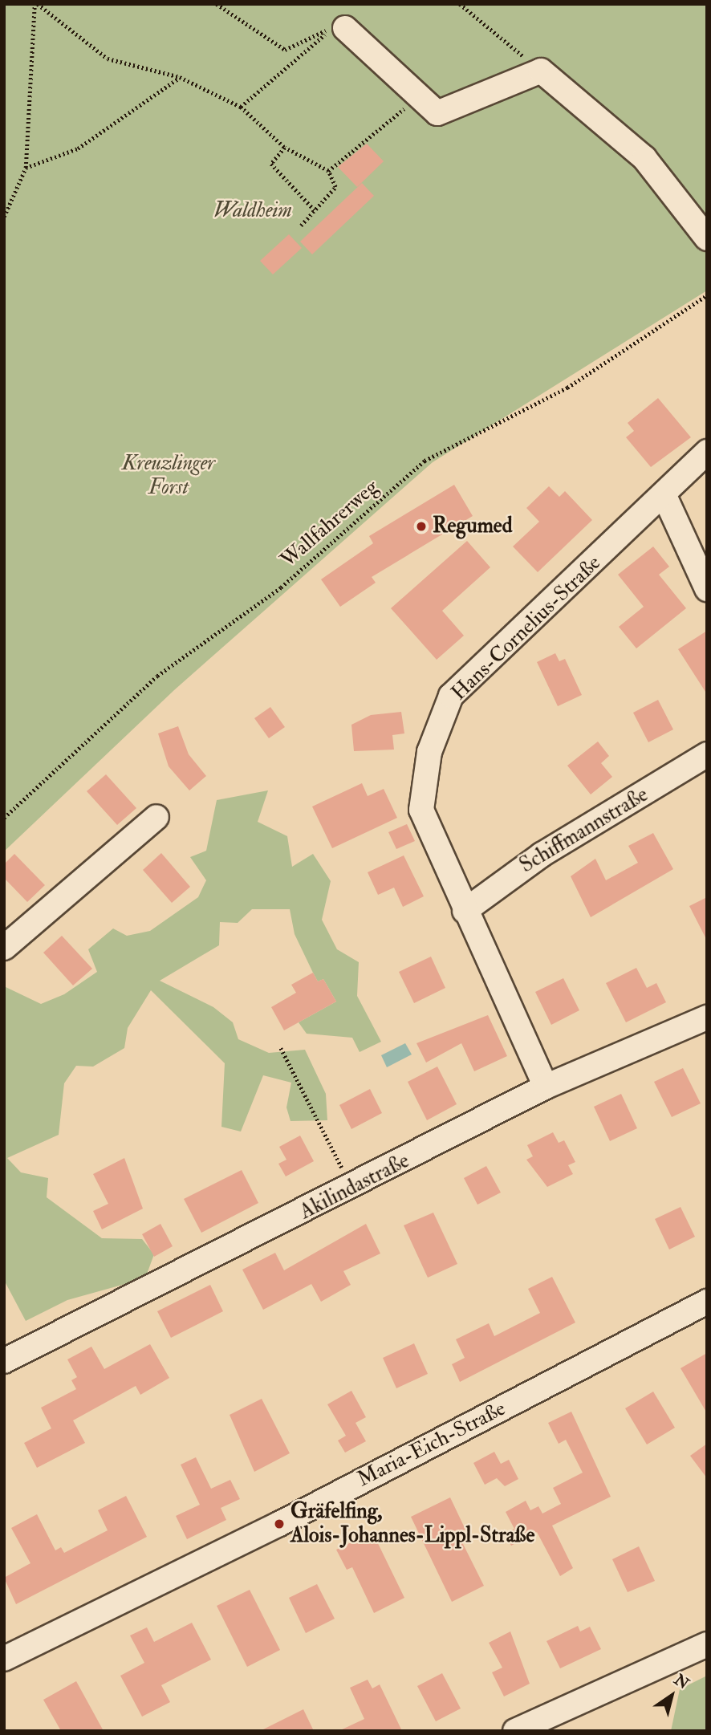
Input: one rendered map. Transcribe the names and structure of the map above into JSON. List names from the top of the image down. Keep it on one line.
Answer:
{"streets":{"street":["Hans-Cornelius-Straße","Schiffmannstraße","Akilindastraße","Maria-Eich-Straße"],"path":["Wallfahrerweg"]},"crossings":[["Hans-Cornelius-Straße","Schiffmannstraße"],["Hans-Cornelius-Straße","Akilindastraße"]],"parks":["Waldheim","Kreuzlinger Forst"],"places":["Regumed","Gräfelfing, Alois-Johannes-Lippl-Straße"],"north":"top right"}
